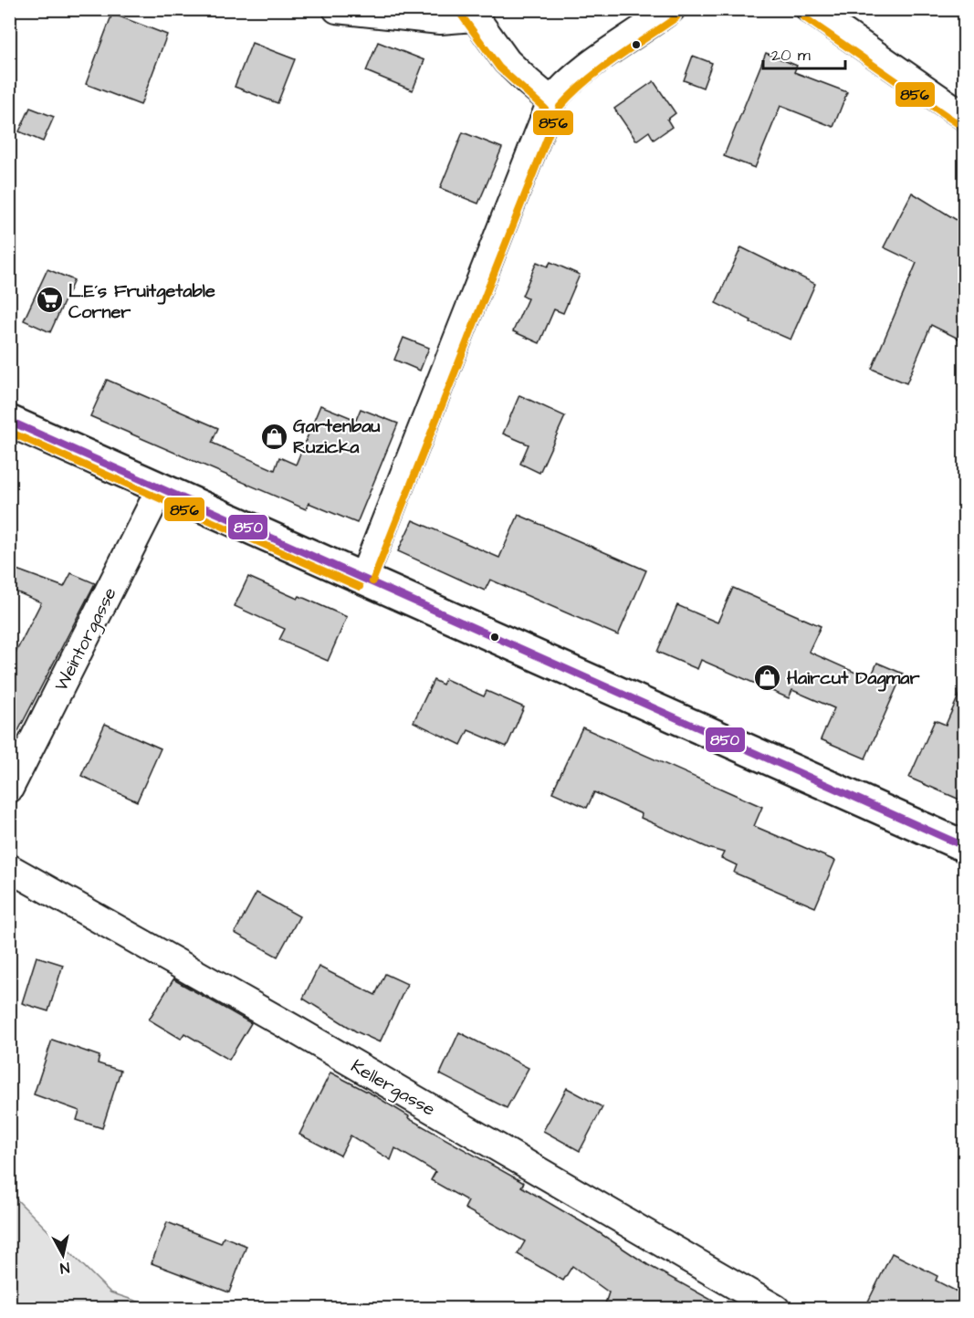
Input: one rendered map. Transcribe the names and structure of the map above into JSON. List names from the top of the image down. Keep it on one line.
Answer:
{"streets":{"street":["Weintorgasse","Kellergasse"]},"places":{"supermarket":["L.E´s Fruitgetable Corner"],"shop":["Gartenbau Ruzicka","Haircut Dagmar"]},"lines":["transit line 856","transit line 850"],"scale_bar":"20 m","north":"bottom"}
